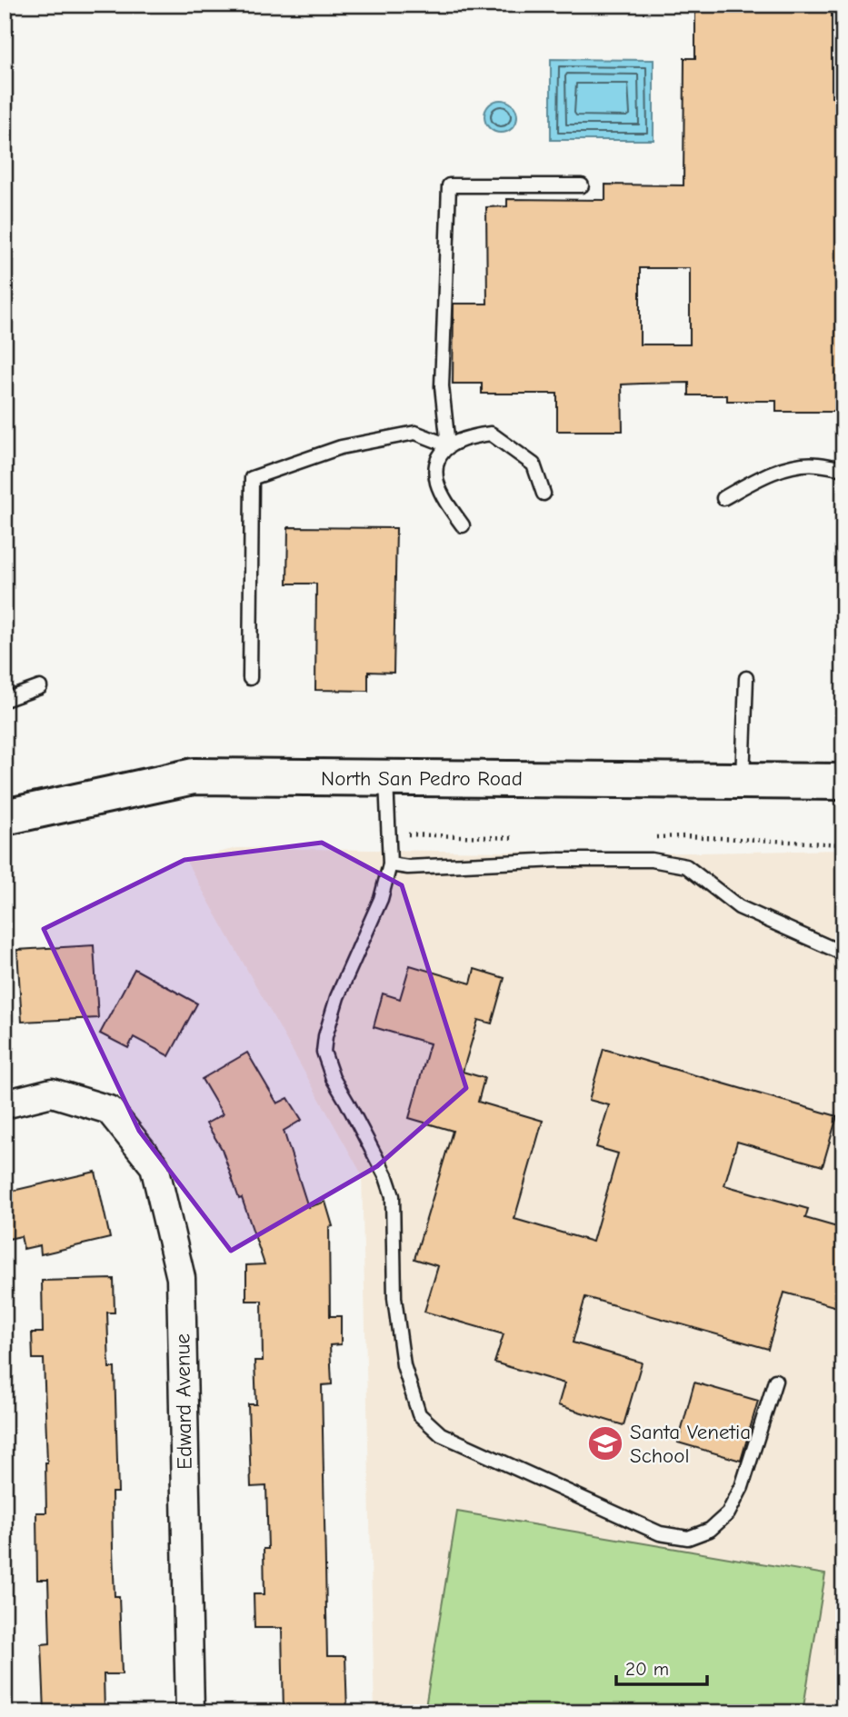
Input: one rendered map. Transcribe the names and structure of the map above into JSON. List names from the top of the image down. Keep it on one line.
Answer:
{"streets":{"main road":["North San Pedro Road"],"street":["Edward Avenue"]},"places":{"school or university":["Santa Venetia School"]},"scale_bar":"20 m"}
